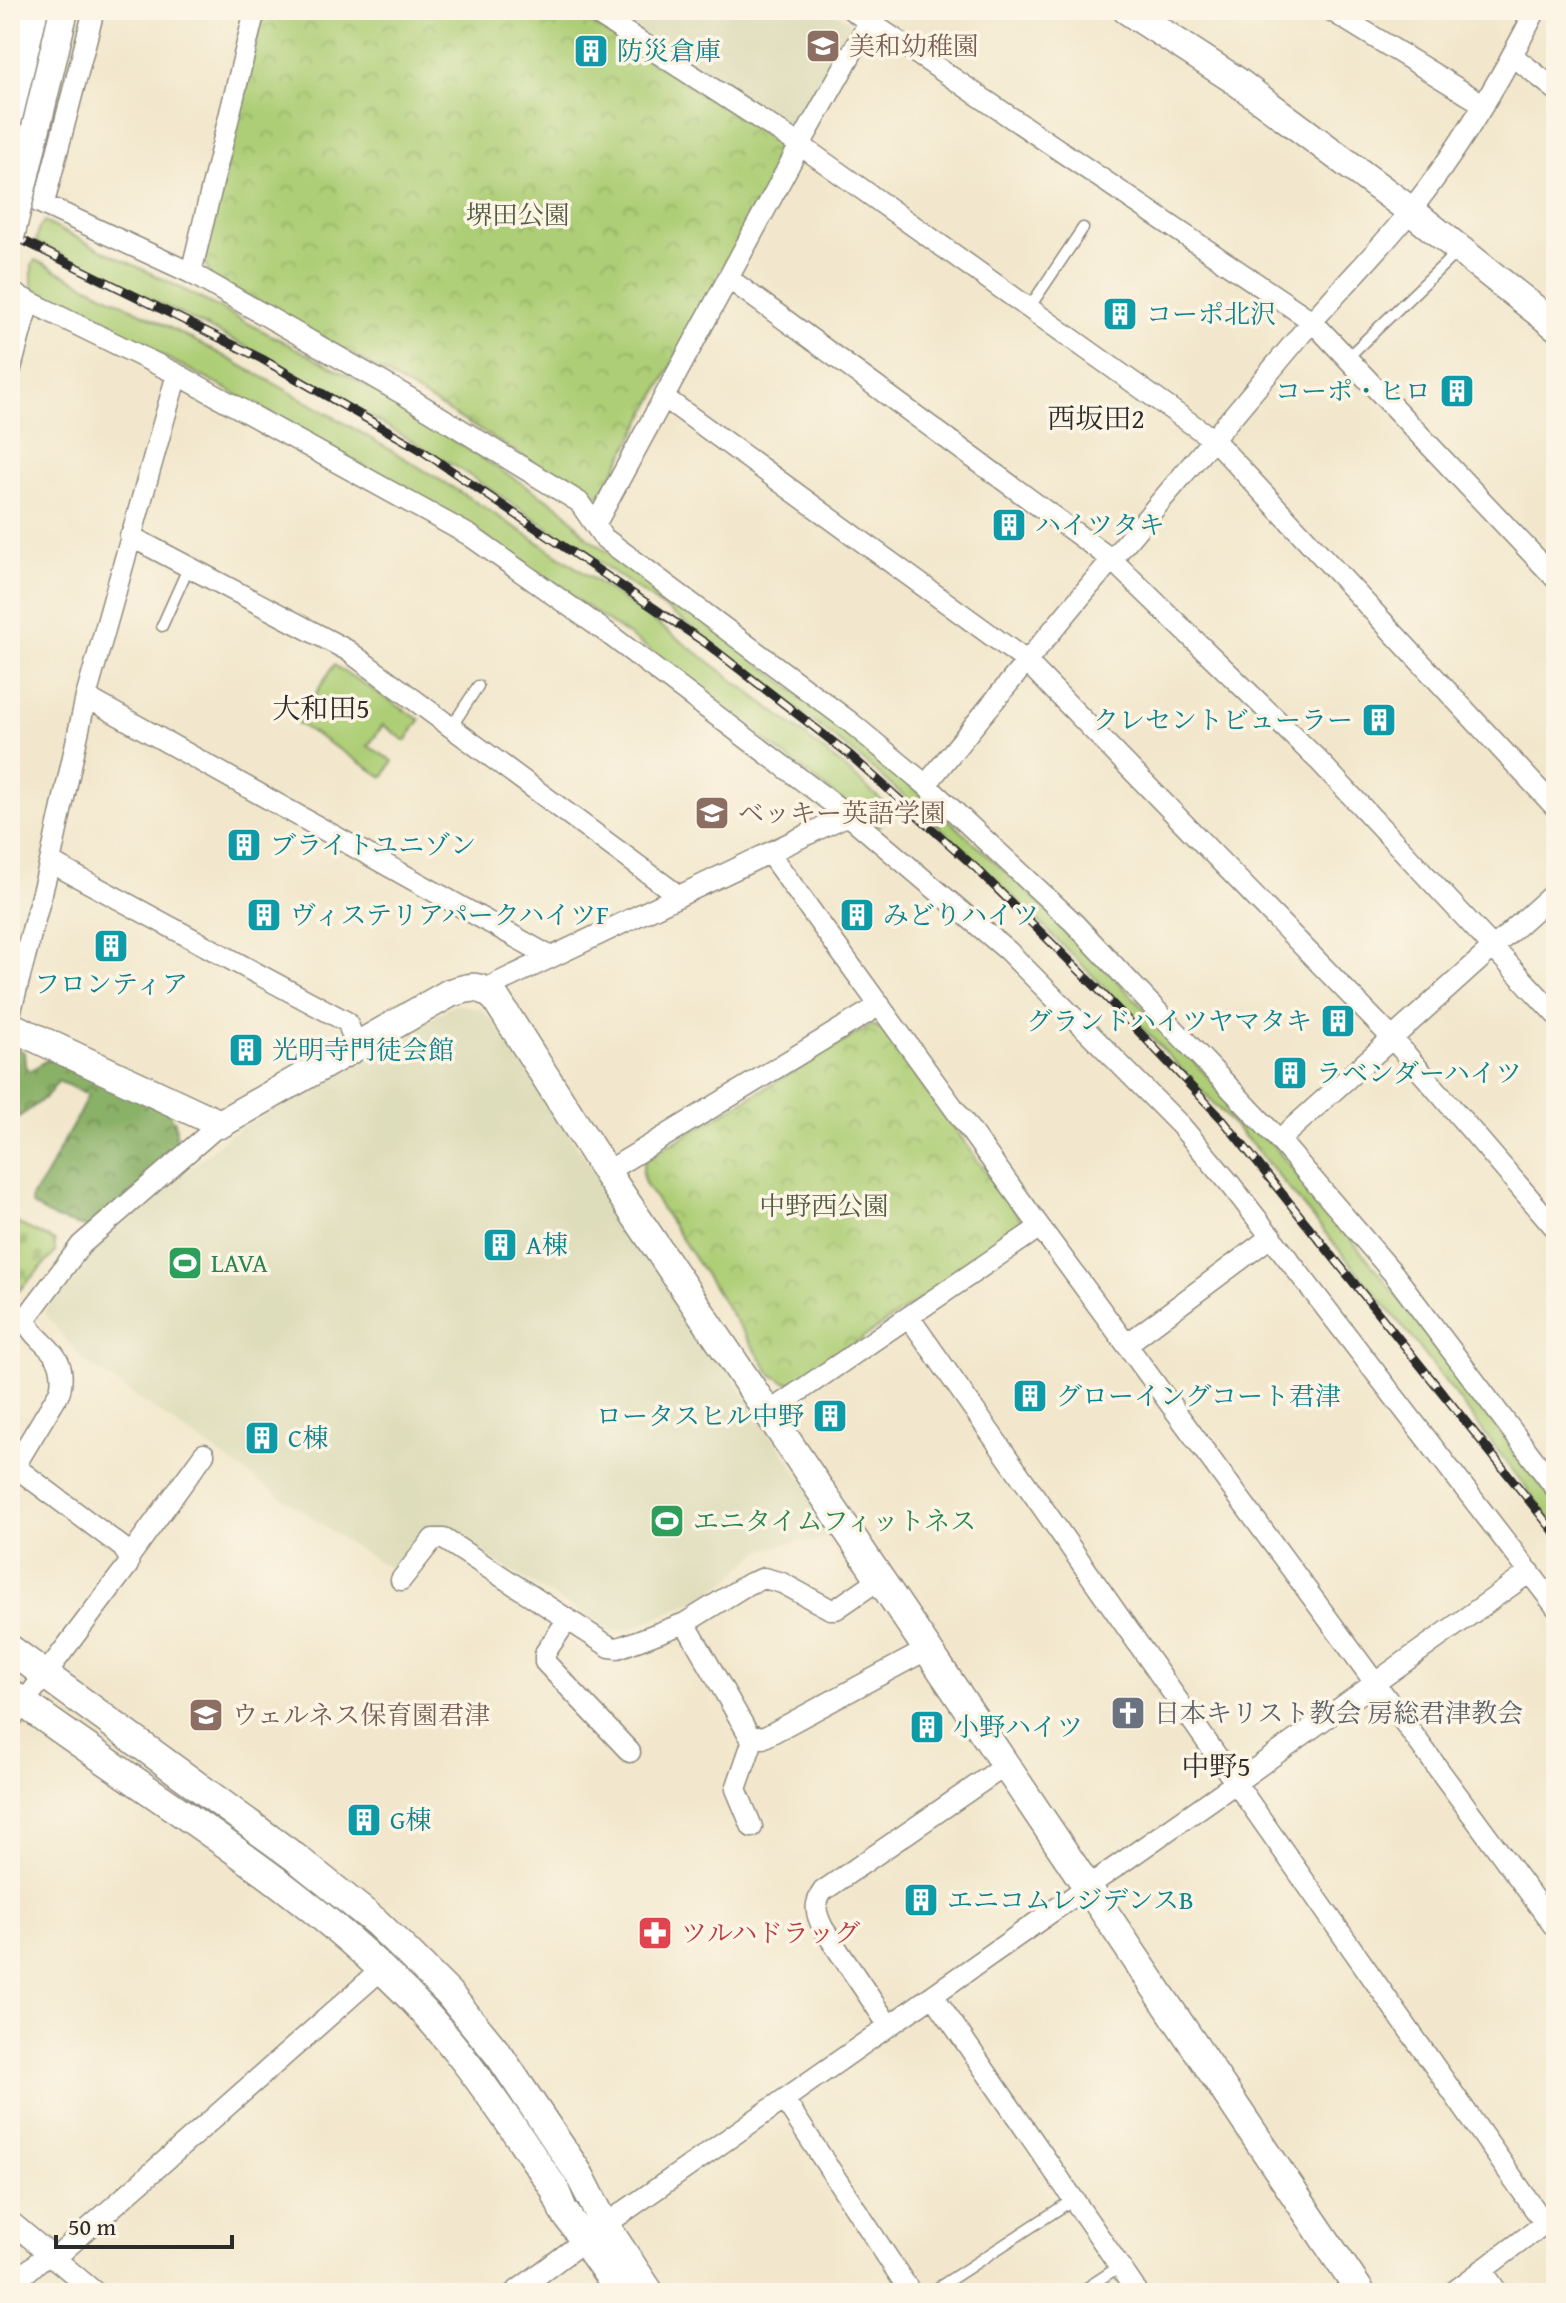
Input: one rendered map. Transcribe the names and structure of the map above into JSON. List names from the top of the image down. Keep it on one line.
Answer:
{"districts":["西坂田2","大和田5","中野5"],"parks":["堺田公園","中野西公園"],"places":{"school or university":["美和幼稚園","ベッキー英語学園","ウェルネス保育園君津"],"building":["防災倉庫","コーポ北沢","コーポ・ヒロ","ハイツタキ","クレセントビューラー","ブライトユニゾン","ヴィステリアパークハイツF","みどりハイツ","フロンティア","グランドハイツヤマタキ","光明寺門徒会館","ラベンダーハイツ","A棟","グローイングコート君津","ロータスヒル中野","C棟","小野ハイツ","G棟","エニコムレジデンスB"],"sports":["LAVA","エニタイムフィットネス"],"church":["日本キリスト教会 房総君津教会"],"pharmacy":["ツルハドラッグ"]},"scale_bar":"50 m"}
